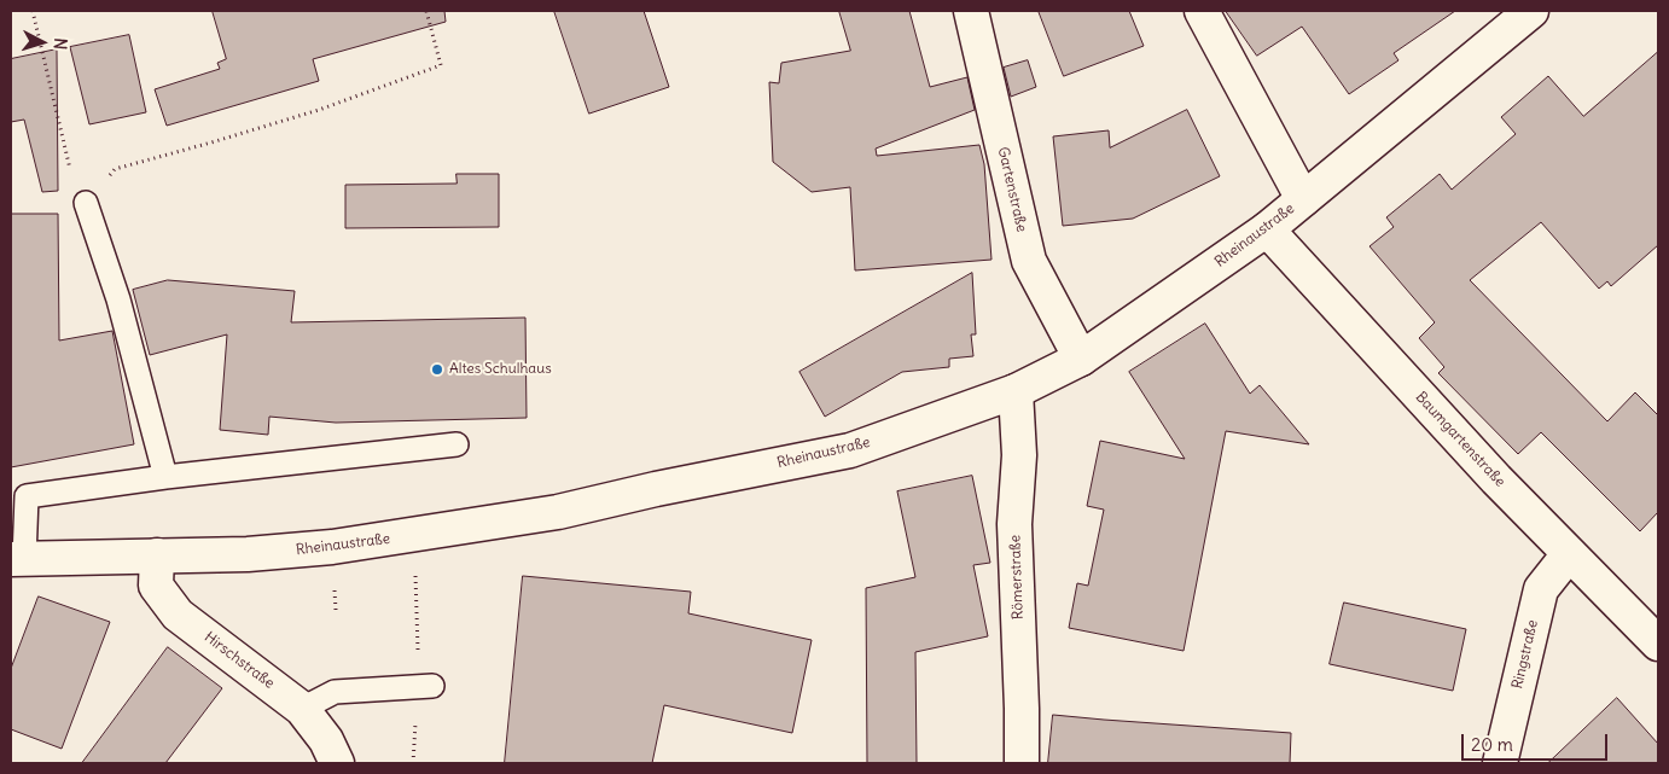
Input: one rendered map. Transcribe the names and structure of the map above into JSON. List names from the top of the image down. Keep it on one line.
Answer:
{"streets":{"street":["Gartenstraße","Rheinaustraße","Baumgartenstraße","Römerstraße","Ringstraße","Hirschstraße"]},"crossings":[["Gartenstraße","Rheinaustraße"],["Rheinaustraße","Baumgartenstraße"],["Rheinaustraße","Römerstraße"],["Rheinaustraße","Hirschstraße"],["Baumgartenstraße","Ringstraße"]],"places":["Altes Schulhaus"],"scale_bar":"20 m","north":"right"}
